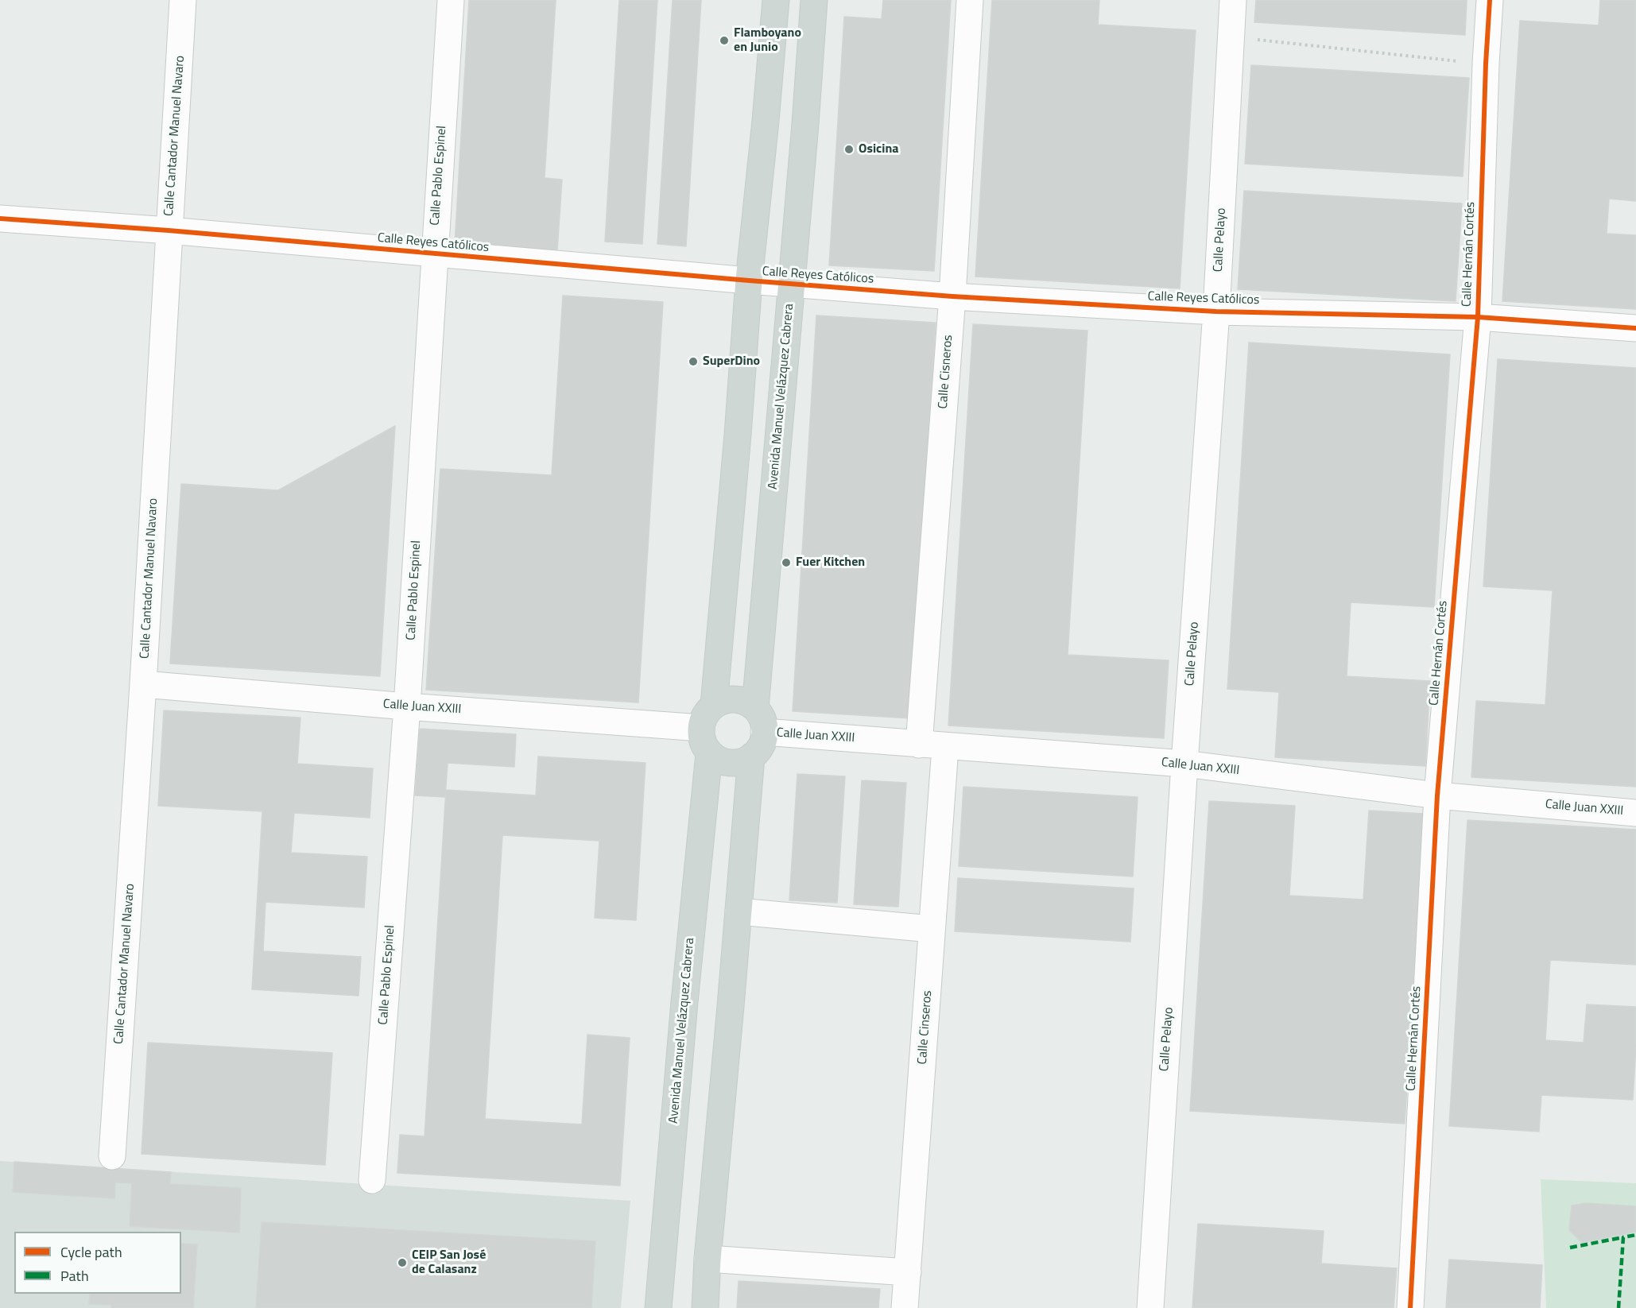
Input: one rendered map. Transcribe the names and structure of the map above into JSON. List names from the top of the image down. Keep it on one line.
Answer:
{"streets":{"main road":["Avenida Manuel Velázquez Cabrera"],"street":["Calle Cantador Manuel Navaro","Calle Pablo Espinel","Calle Pelayo","Calle Reyes Católicos","Calle Hernán Cortés","Calle Cisneros","Calle Juan XXIII","Calle Cinseros"]},"crossings":[["Calle Cantador Manuel Navaro","Calle Reyes Católicos"],["Calle Cantador Manuel Navaro","Calle Juan XXIII"],["Calle Pablo Espinel","Calle Reyes Católicos"],["Calle Pablo Espinel","Calle Juan XXIII"],["Calle Pelayo","Calle Reyes Católicos"],["Calle Pelayo","Calle Juan XXIII"],["Calle Reyes Católicos","Calle Hernán Cortés"],["Calle Reyes Católicos","Calle Cisneros"],["Calle Reyes Católicos","Avenida Manuel Velázquez Cabrera"],["Calle Hernán Cortés","Calle Juan XXIII"],["Calle Cisneros","Calle Juan XXIII"],["Avenida Manuel Velázquez Cabrera","Calle Juan XXIII"],["Calle Juan XXIII","Calle Cinseros"]],"places":["Flamboyano en Junio","Osicina","SuperDino","Fuer Kitchen","CEIP San José de Calasanz"],"legend":["Cycle path","Path"]}
